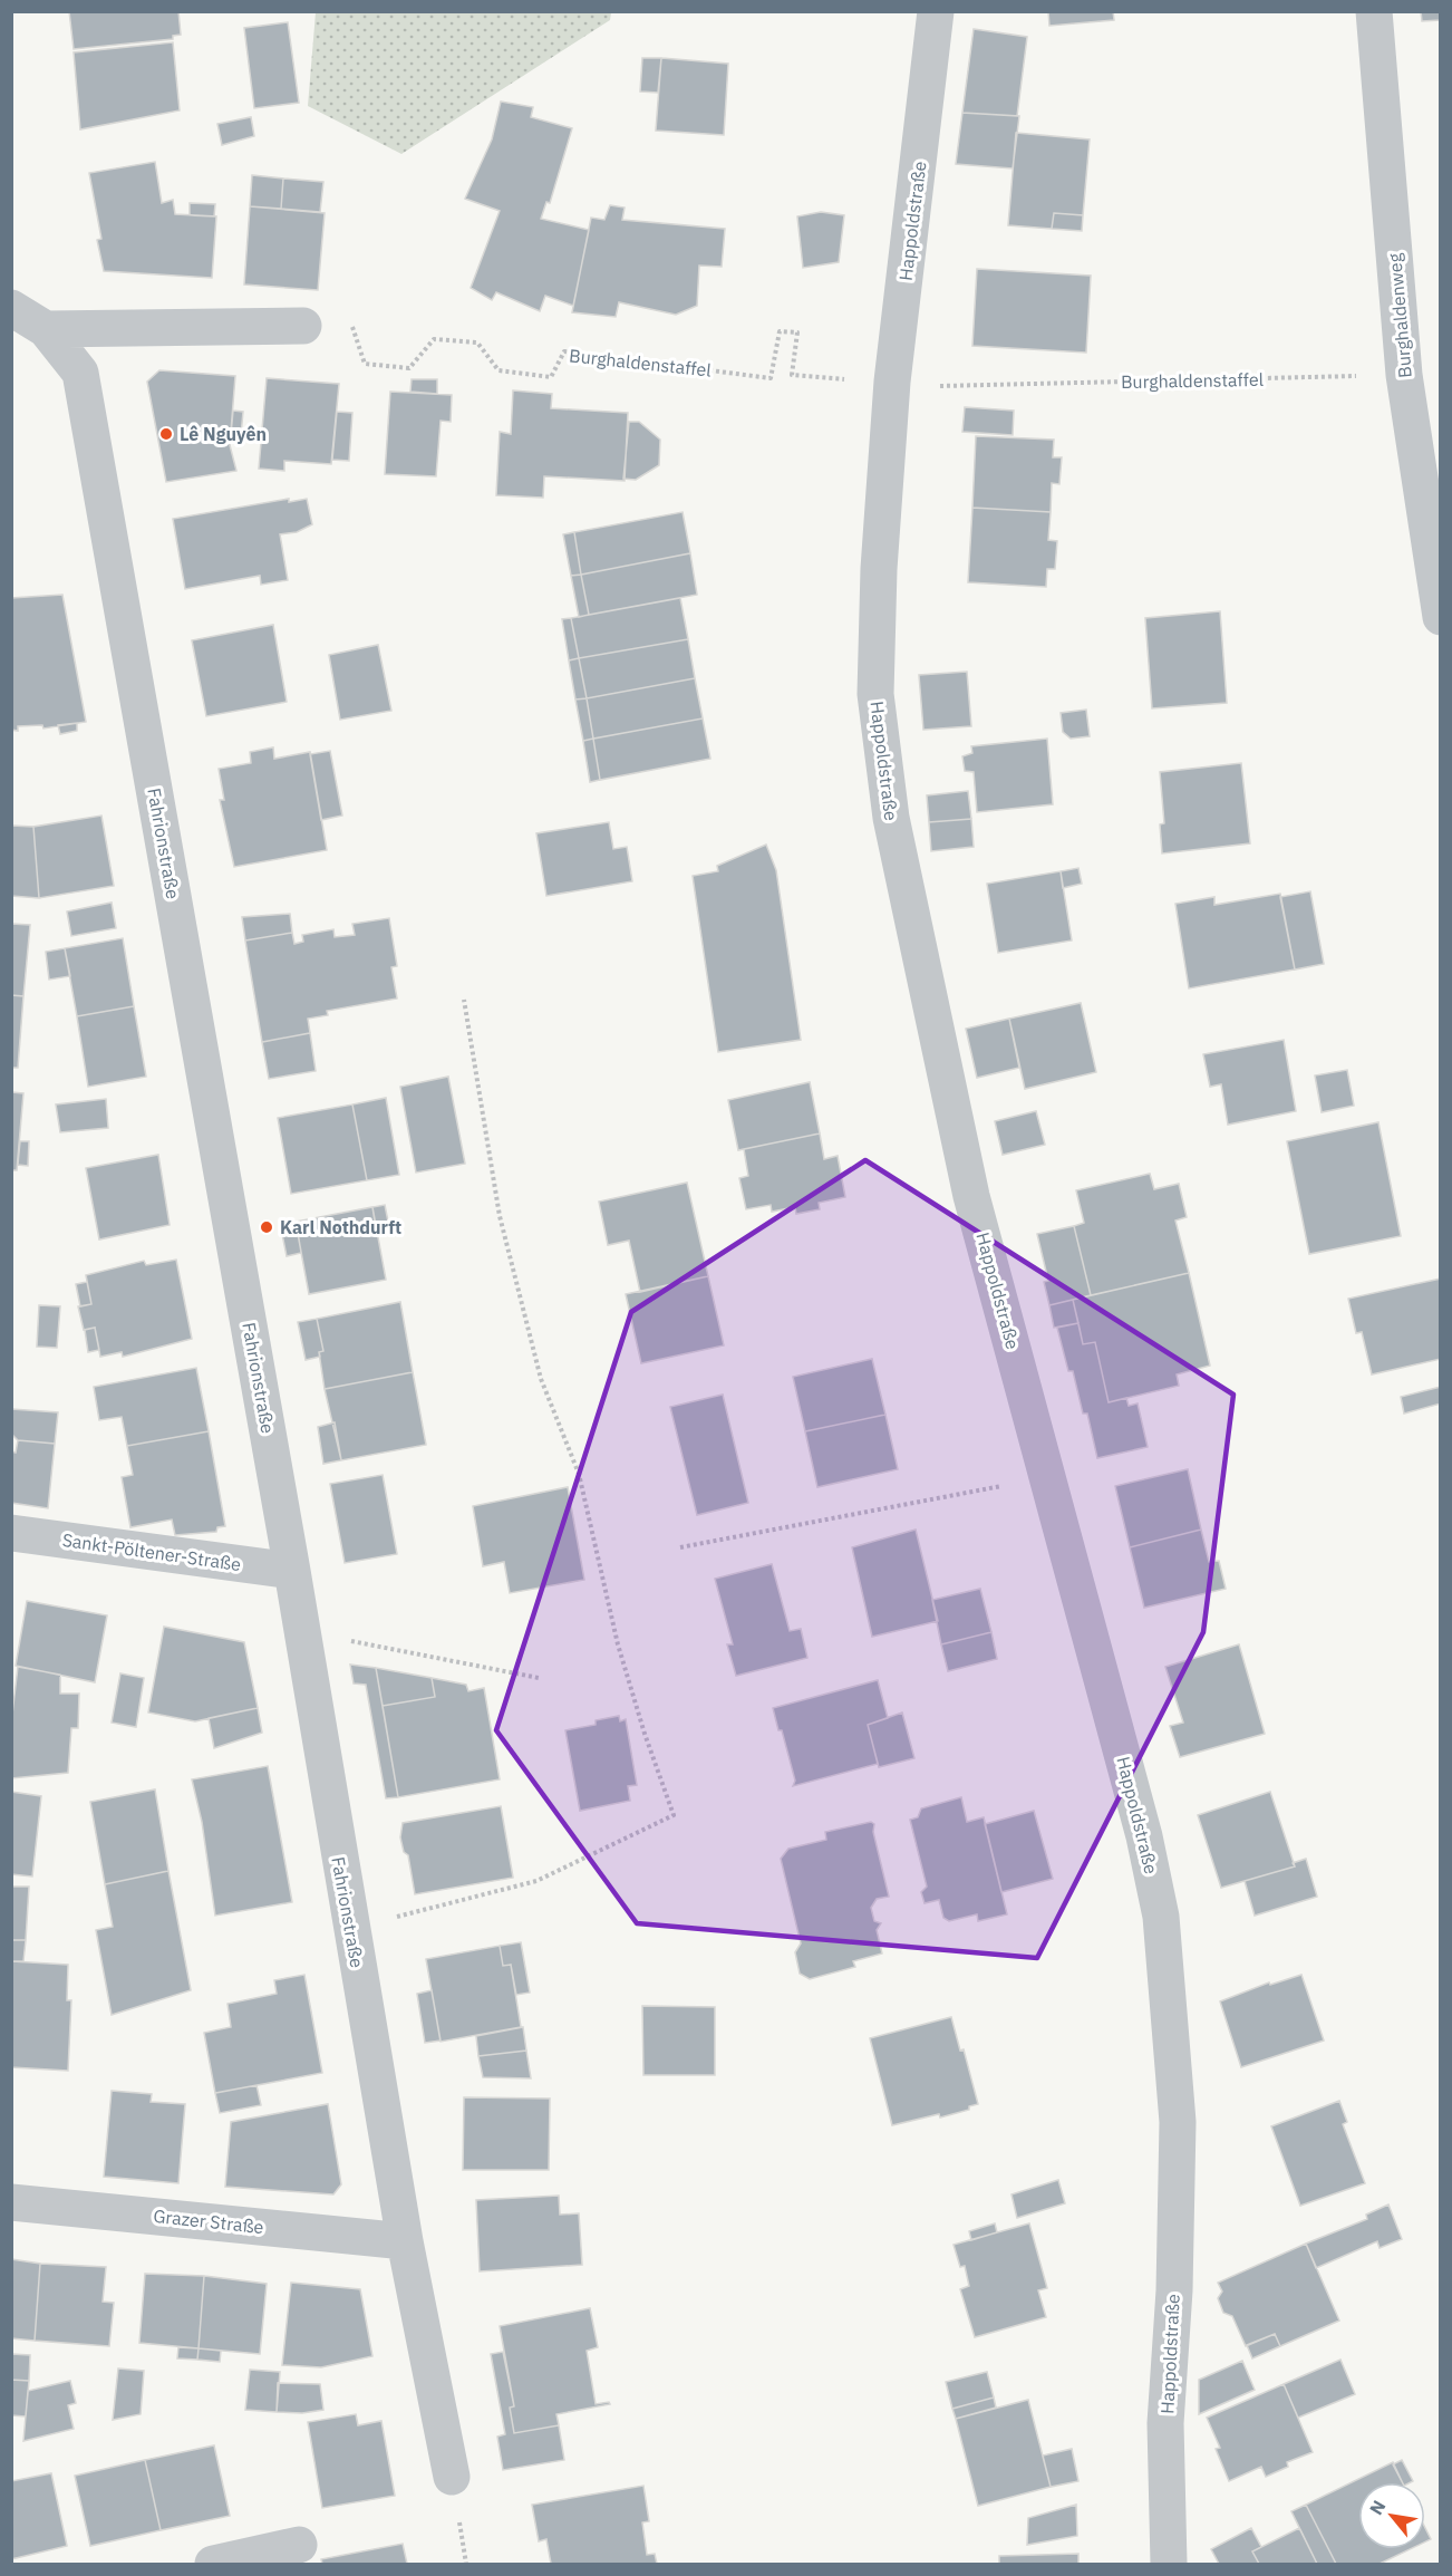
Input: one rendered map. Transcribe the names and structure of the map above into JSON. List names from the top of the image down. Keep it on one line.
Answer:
{"streets":{"street":["Happoldstraße","Burghaldenweg","Fahrionstraße","Sankt-Pöltener-Straße","Grazer Straße"],"path":["Burghaldenstaffel"]},"crossings":[["Burghaldenweg","Burghaldenstaffel"],["Fahrionstraße","Sankt-Pöltener-Straße"],["Fahrionstraße","Grazer Straße"]],"places":["Lê Nguyên","Karl Nothdurft"],"north":"top left"}
